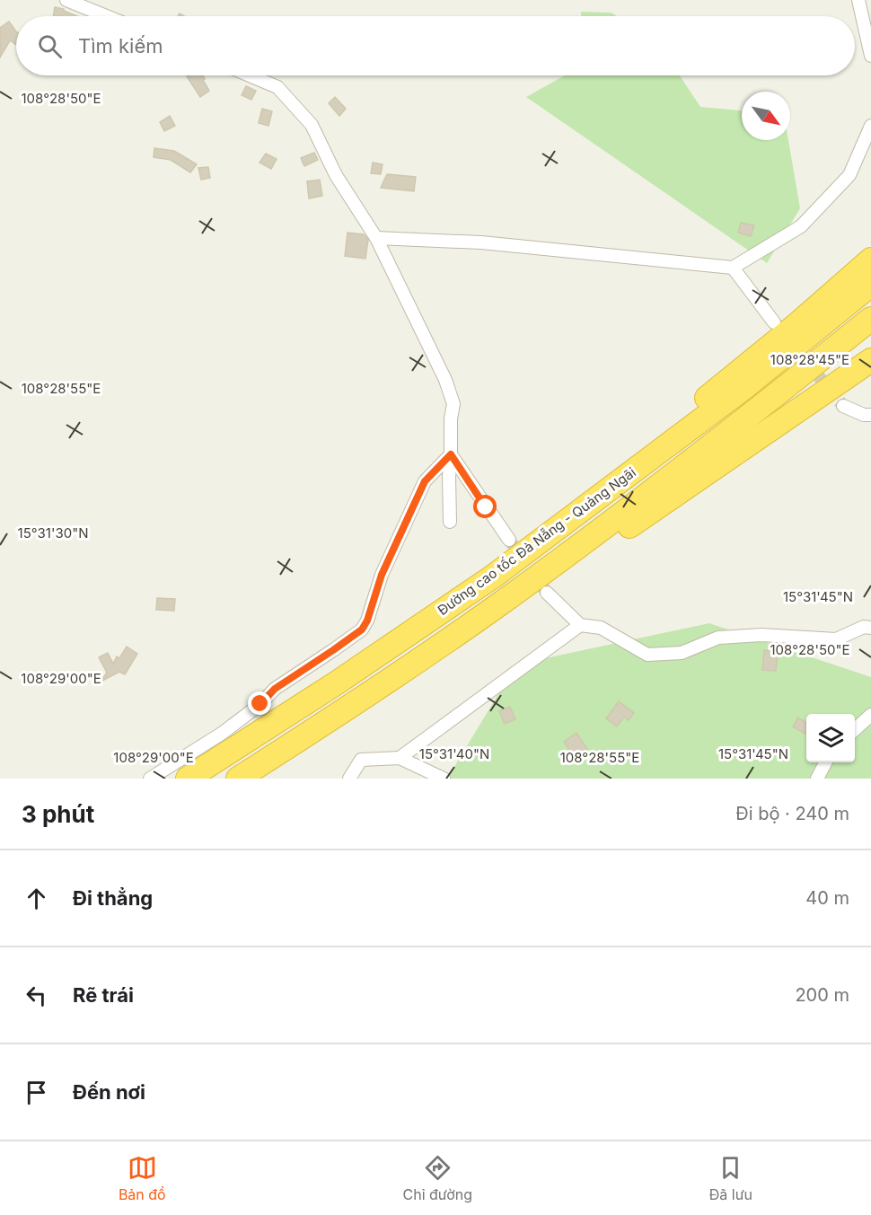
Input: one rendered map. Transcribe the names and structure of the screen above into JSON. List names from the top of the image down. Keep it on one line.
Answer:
{"streets":{"highway":["Đường cao tốc Đà Nẵng - Quảng Ngãi"]},"north":"bottom right","page":{"search":"Tìm kiếm","heading":["3 phút","Đi bộ · 240 m"],"list":[["Đi thẳng","40 m"],["Rẽ trái","200 m"],"Đến nơi"],"nav":["Bản đồ","Chỉ đường","Đã lưu"]},"coordinates":["108°28'50\"E","108°28'45\"E","108°28'55\"E","15°31'30\"N","15°31'45\"N","108°29'00\"E","15°31'40\"N"]}
